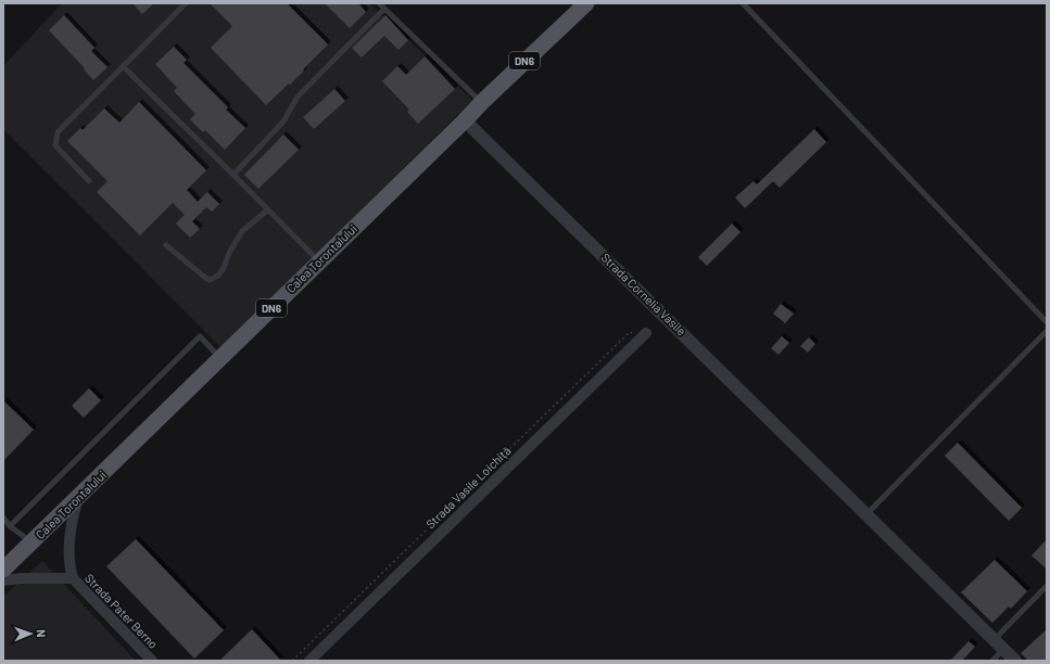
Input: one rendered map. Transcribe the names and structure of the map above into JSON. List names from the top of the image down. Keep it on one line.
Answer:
{"streets":{"main road":["DN6","Calea Torontalului"],"street":["Strada Cornelia Vasile","Strada Vasile Loichiță","Strada Pater Berno"]},"crossings":[["Calea Torontalului","Strada Cornelia Vasile"],["Calea Torontalului","Strada Pater Berno"]],"north":"right"}
